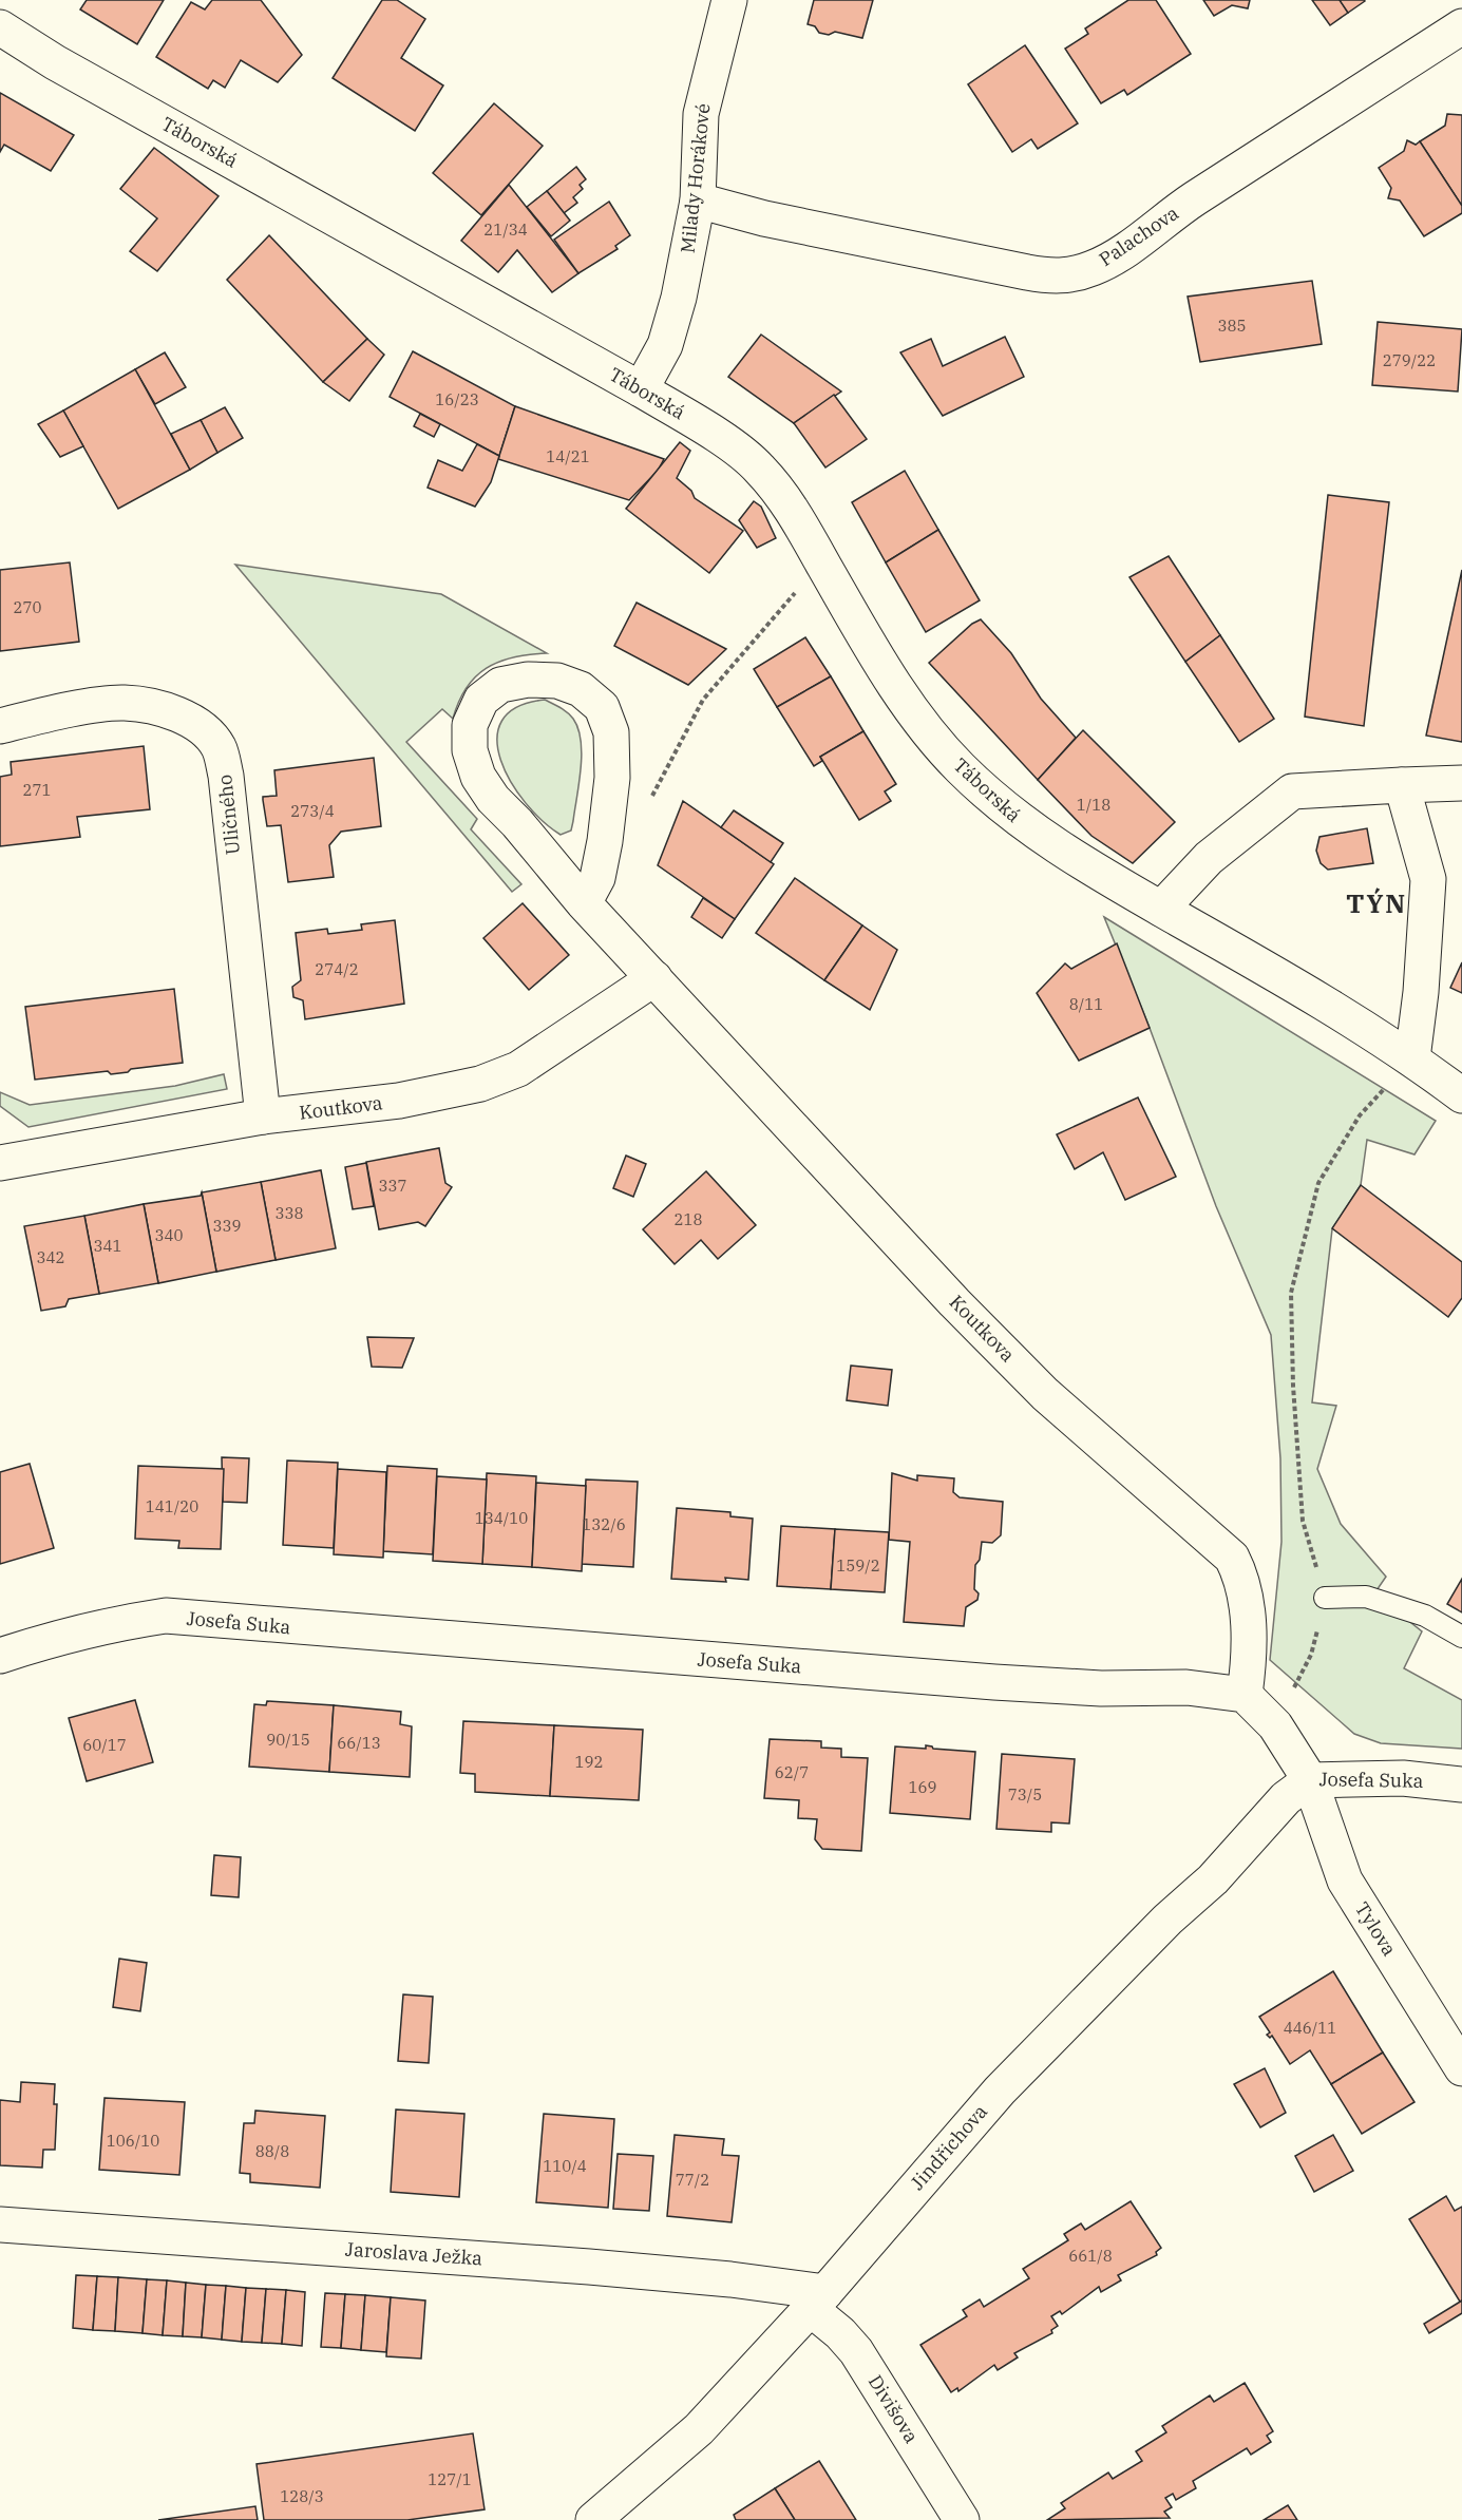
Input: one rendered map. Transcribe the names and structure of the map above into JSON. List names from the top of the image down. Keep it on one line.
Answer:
{"streets":{"street":["Táborská","Milady Horákové","Palachova","Uličného","Koutkova","Josefa Suka","Tylova","Jindřichova","Jaroslava Ježka","Divišova"]},"crossings":[["Táborská","Milady Horákové"],["Milady Horákové","Palachova"],["Uličného","Koutkova"],["Koutkova","Josefa Suka"],["Josefa Suka","Tylova"],["Josefa Suka","Jindřichova"],["Tylova","Jindřichova"],["Jindřichova","Jaroslava Ježka"],["Jindřichova","Divišova"],["Jaroslava Ježka","Divišova"]],"districts":["TÝN"],"house_numbers":["21/34","385","279/22","16/23","14/21","270","271","1/18","273/4","274/2","8/11","337","338","218","339","340","341","342","141/20","134/10","132/6","159/2","90/15","66/13","60/17","192","62/7","169","73/5","446/11","106/10","88/8","110/4","77/2","661/8","127/1","128/3"]}
